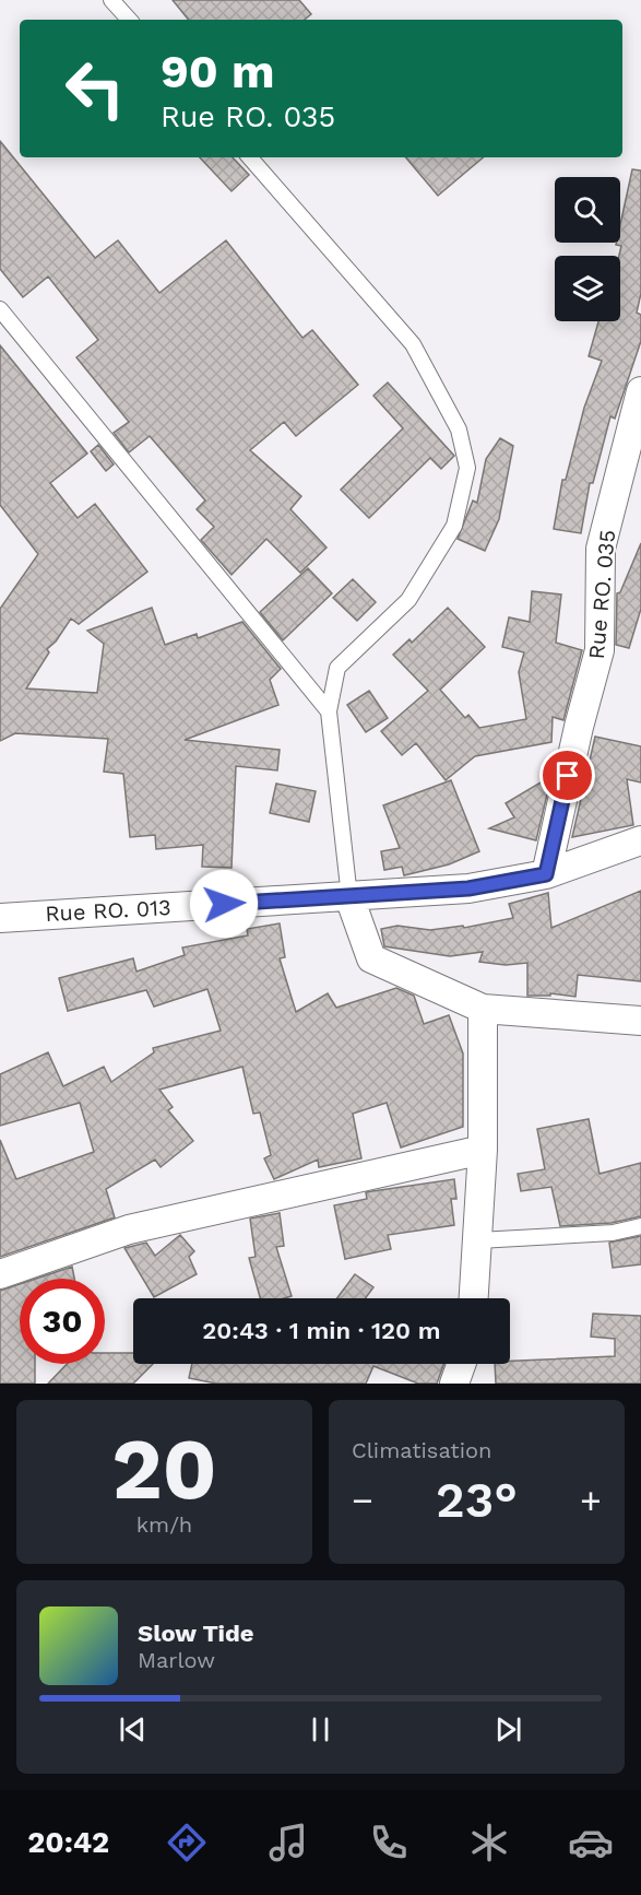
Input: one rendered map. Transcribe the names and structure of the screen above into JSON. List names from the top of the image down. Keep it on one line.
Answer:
{"streets":{"street":["Rue RO. 035","Rue RO. 013"]},"crossings":[["Rue RO. 035","Rue RO. 013"]],"page":{"turn":["90 m","Rue RO. 035"],"limit":"30","trip":"20:43 · 1 min · 120 m","tile":[["20","km/h"],"Climatisation"],"heat":["−","23°","+"],"song":["Slow Tide","Marlow"],"tabs":"20:42"}}
